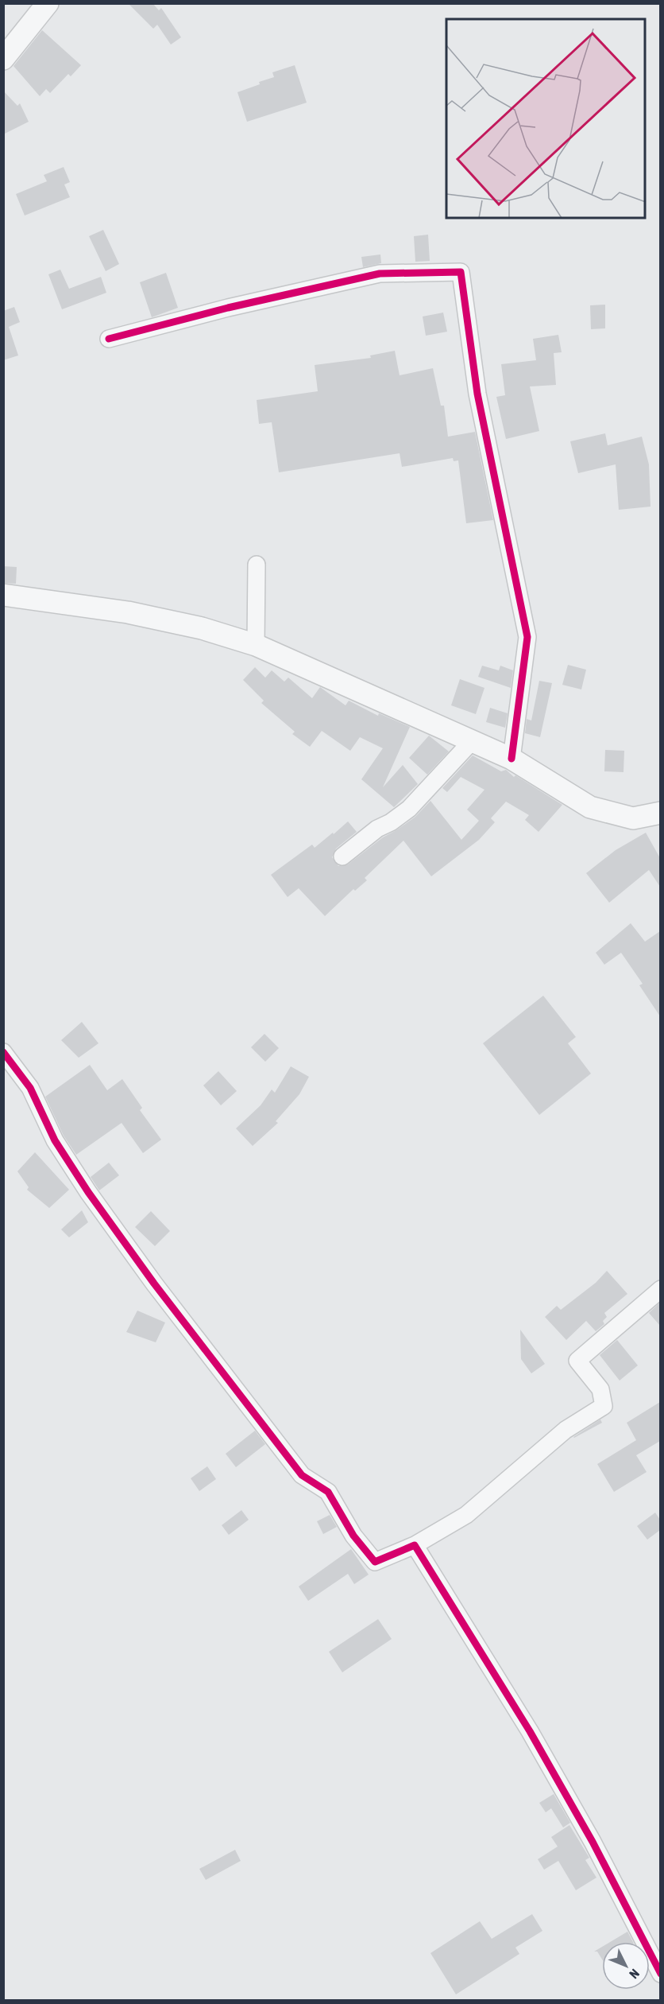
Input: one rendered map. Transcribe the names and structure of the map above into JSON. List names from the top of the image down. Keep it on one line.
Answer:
{"north":"bottom right"}
